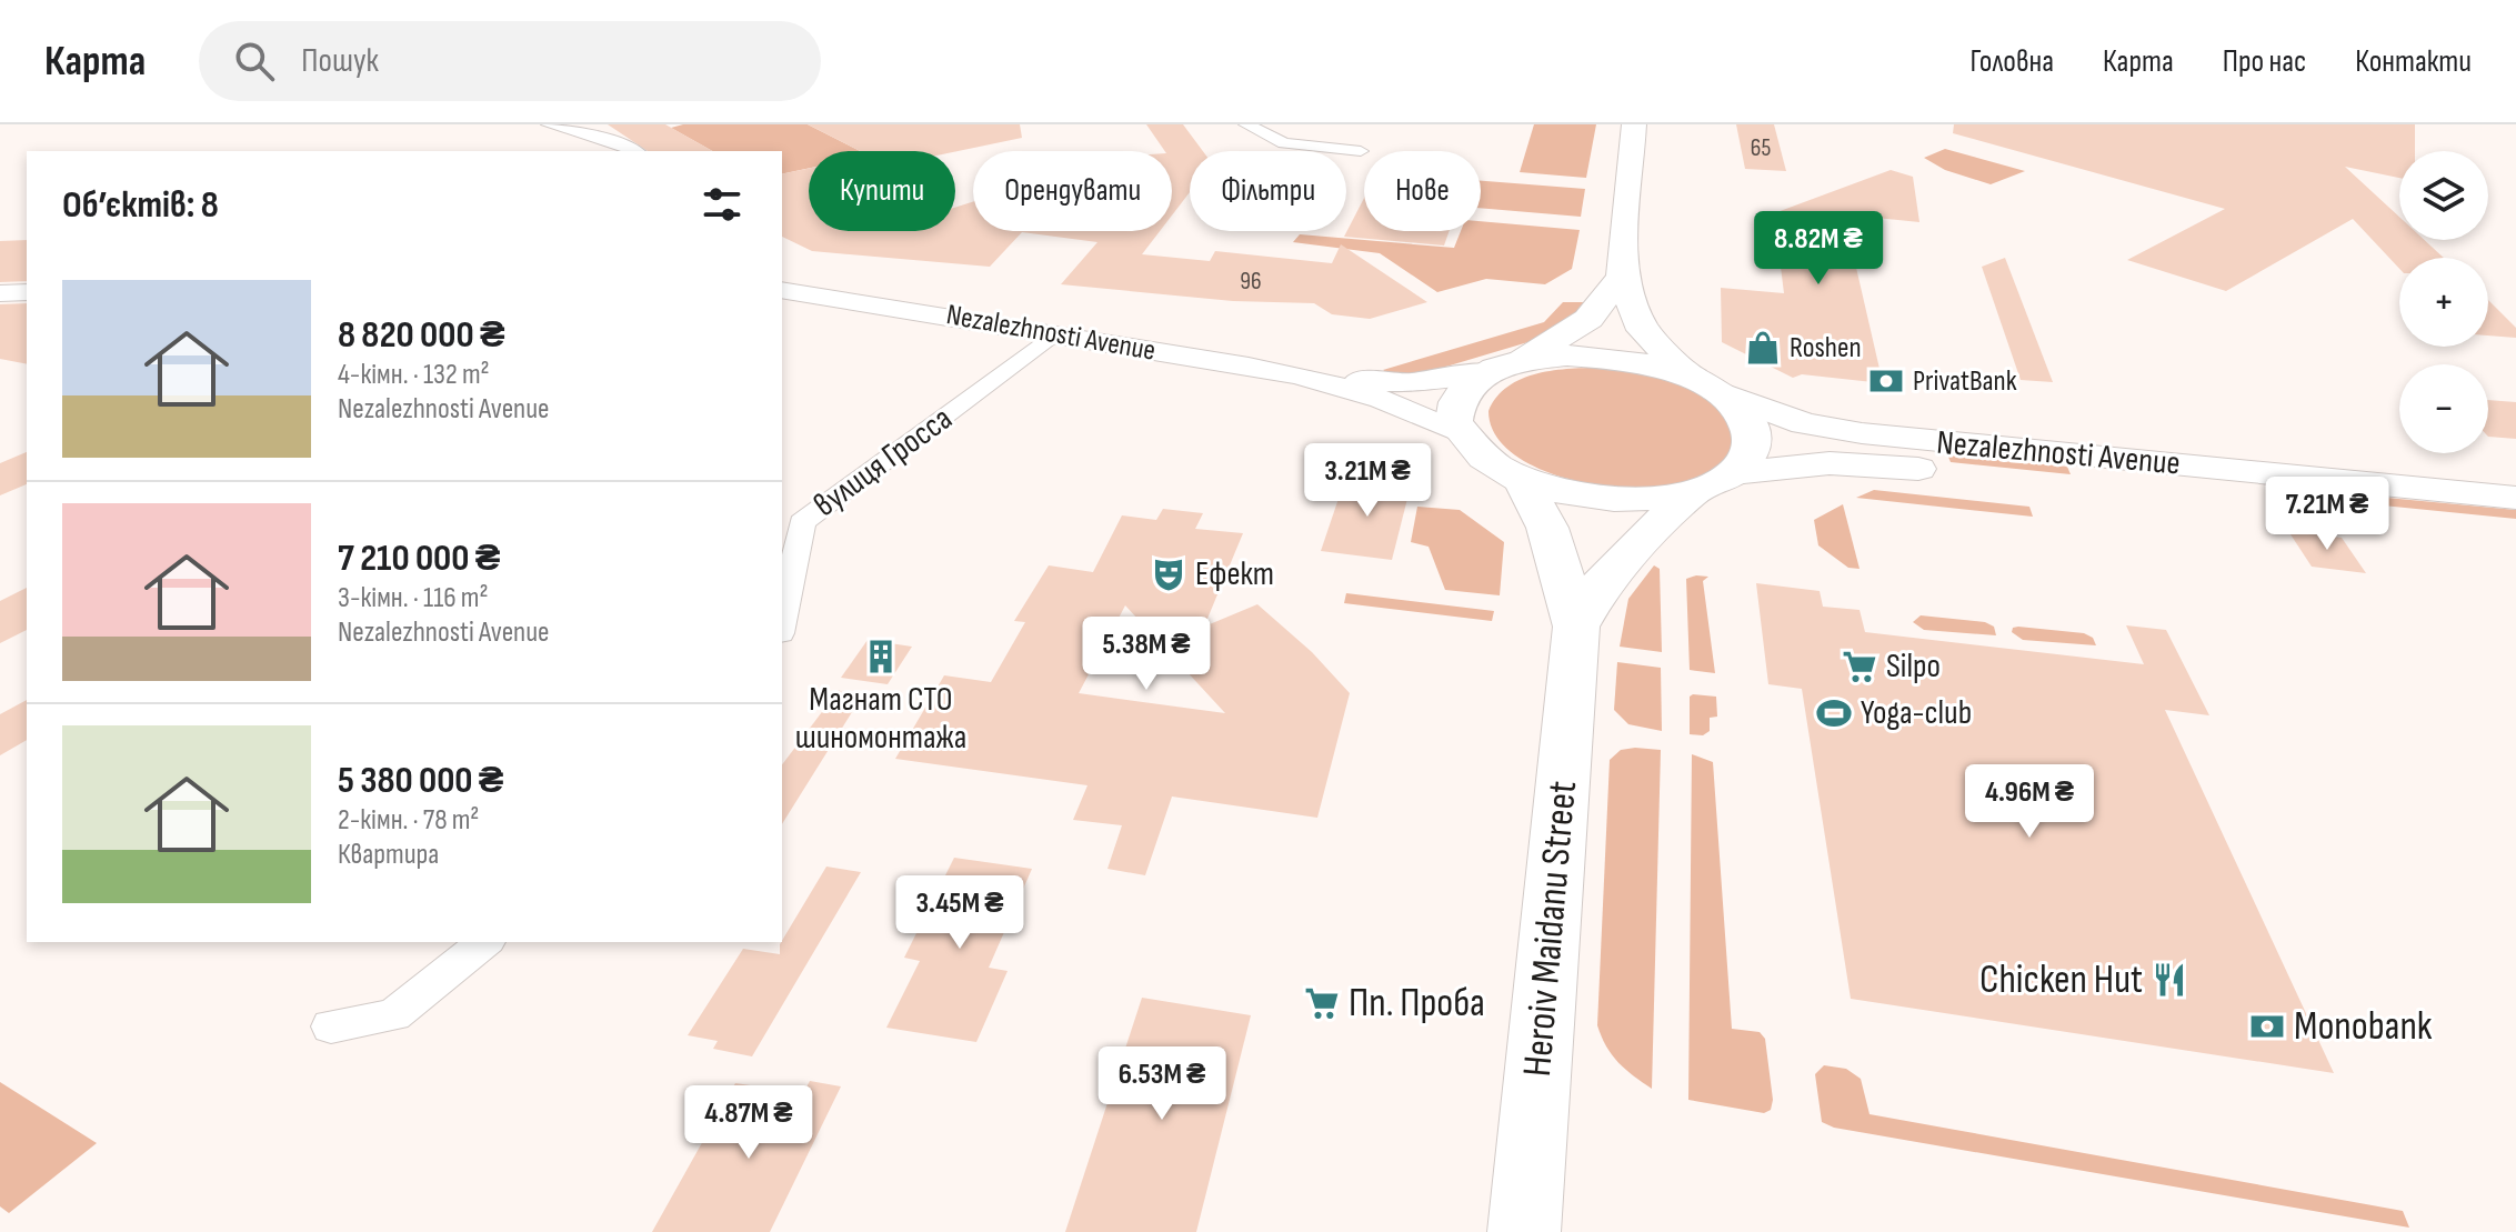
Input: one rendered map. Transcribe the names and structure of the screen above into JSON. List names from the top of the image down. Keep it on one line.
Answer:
{"streets":{"main road":["Nezalezhnosti Avenue","Heroiv Maidanu Street"],"street":["вулиця Гросса"]},"crossings":[["Nezalezhnosti Avenue","вулиця Гросса"]],"places":{"shop":["Roshen"],"bank":["PrivatBank","Monobank"],"theatre":["Ефект"],"building":["Магнат СТО шиномонтажа"],"supermarket":["Silpo","Пп. Проба"],"sports":["Yoga-club"],"restaurant":["Chicken Hut"]},"house_numbers":["65","96"],"page":{"header":"Карта","search":"Пошук","nav":["Головна","Карта","Про нас","Контакти"],"map_buttons":["+","−"],"chip":["Купити","Орендувати","Фільтри","Нове"],"heading":"Об’єктів: 8","price":["8.82M ₴","3.21M ₴","7.21M ₴","5.38M ₴","4.96M ₴","3.45M ₴","6.53M ₴","4.87M ₴"],"list":[{"name":"8 820 000 ₴","note":"4-кімн. · 132 m² · Nezalezhnosti Avenue"},{"name":"7 210 000 ₴","note":"3-кімн. · 116 m² · Nezalezhnosti Avenue"},{"name":"5 380 000 ₴","note":"2-кімн. · 78 m² · Квартира"}]}}
